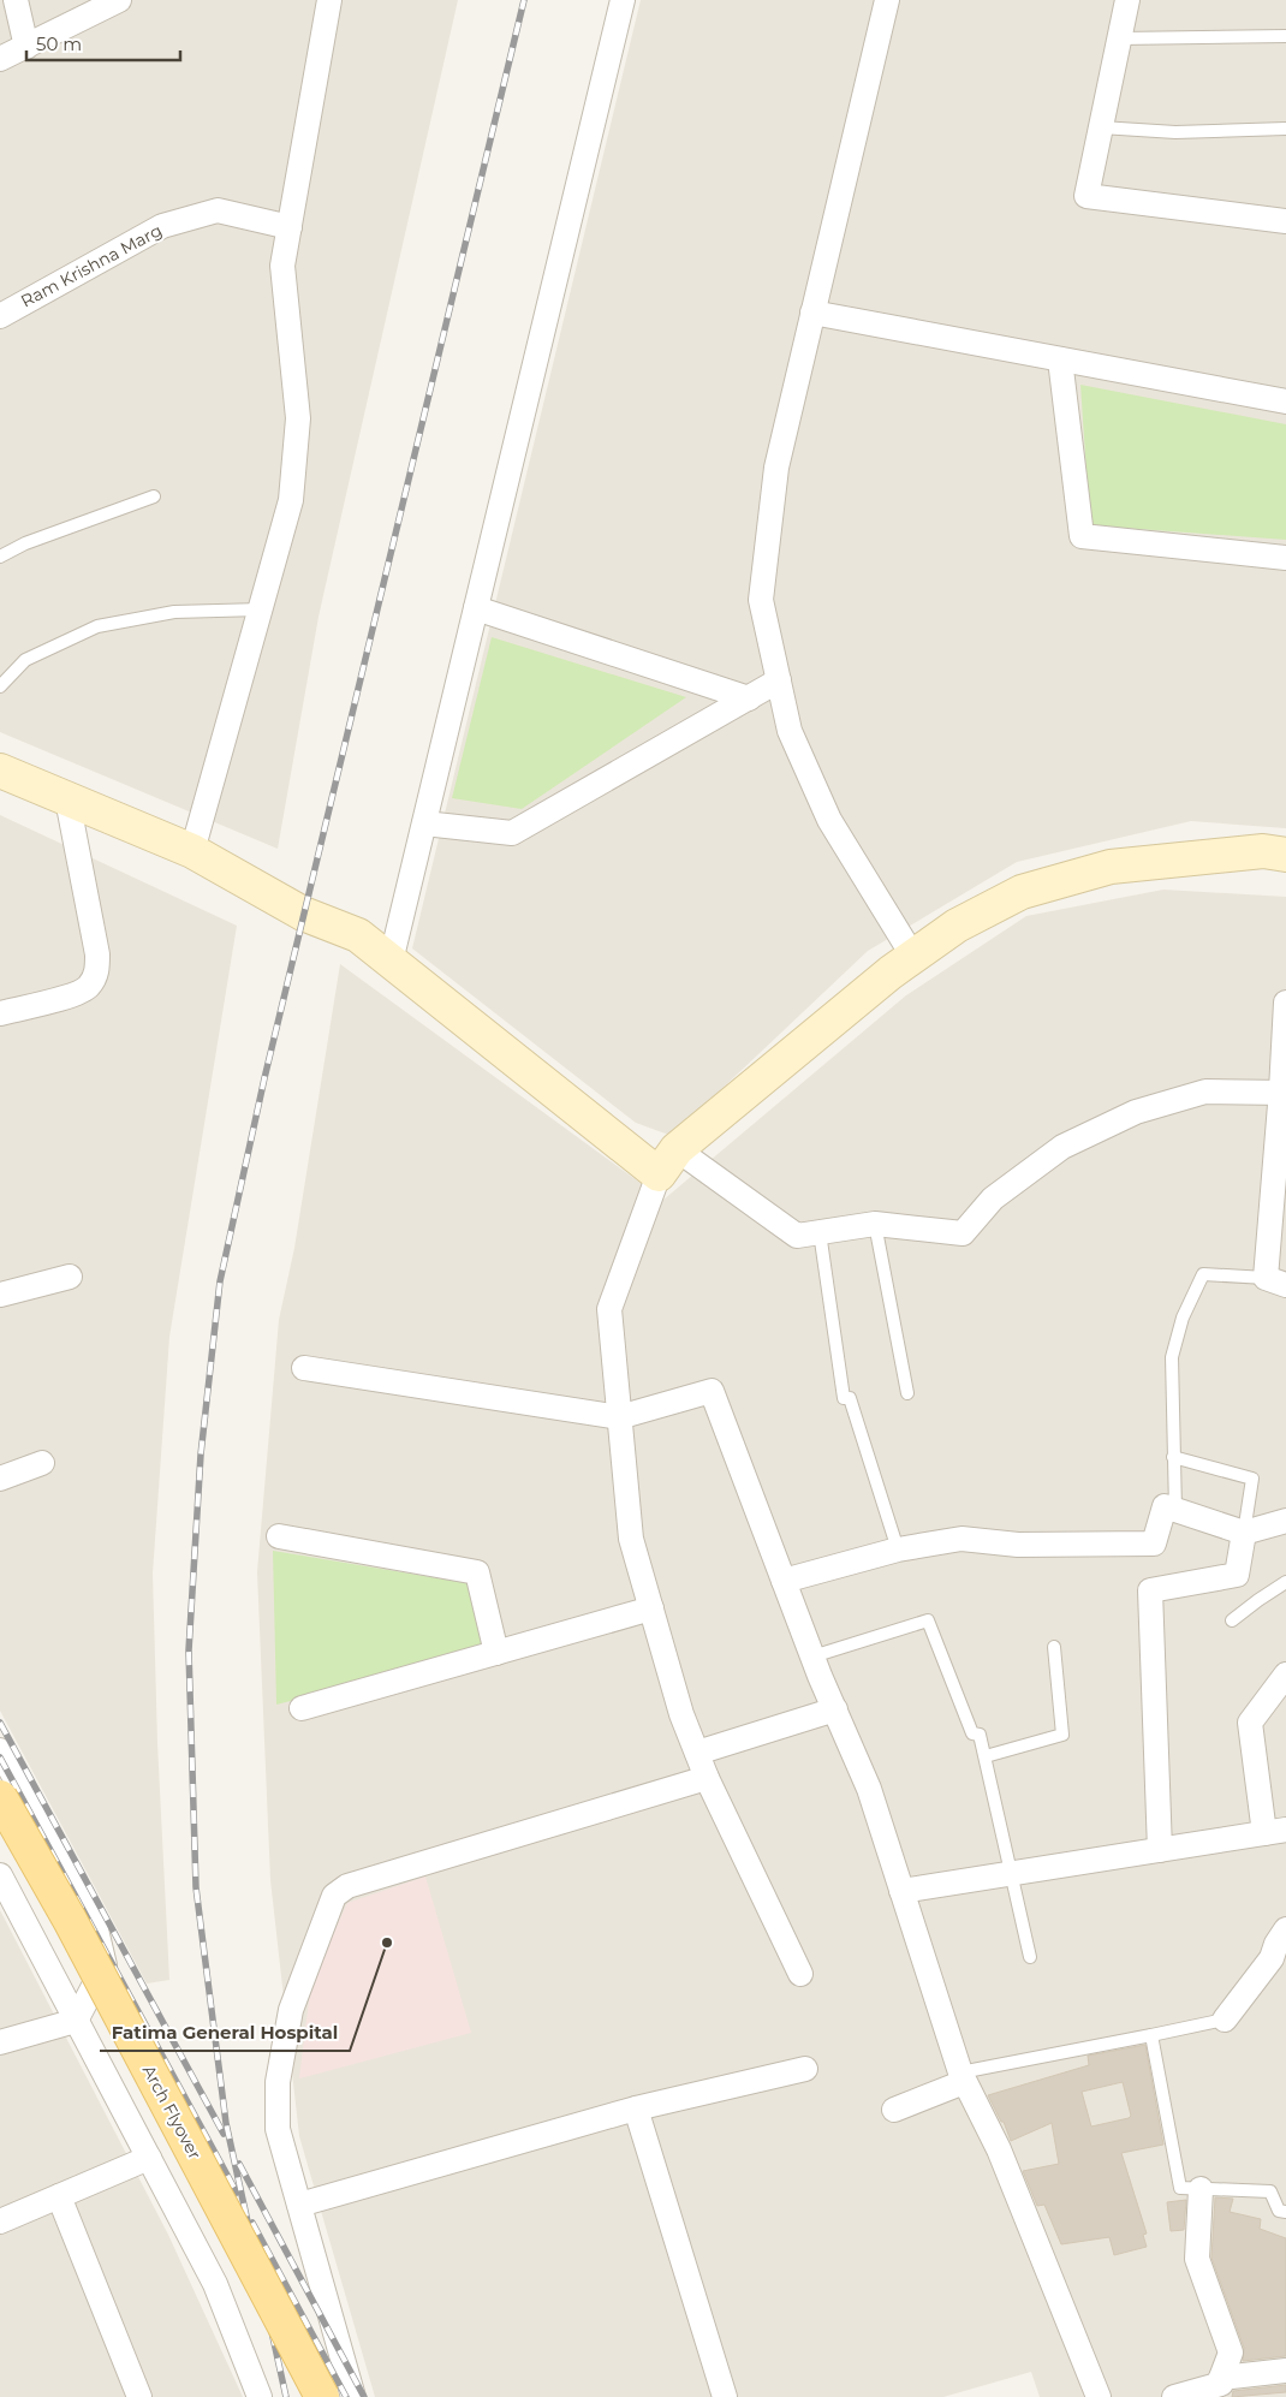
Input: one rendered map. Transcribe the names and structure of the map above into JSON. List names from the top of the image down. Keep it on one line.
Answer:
{"streets":{"main road":["Arch Flyover"],"street":["Ram Krishna Marg"]},"places":["Fatima General Hospital"],"scale_bar":"50 m"}
